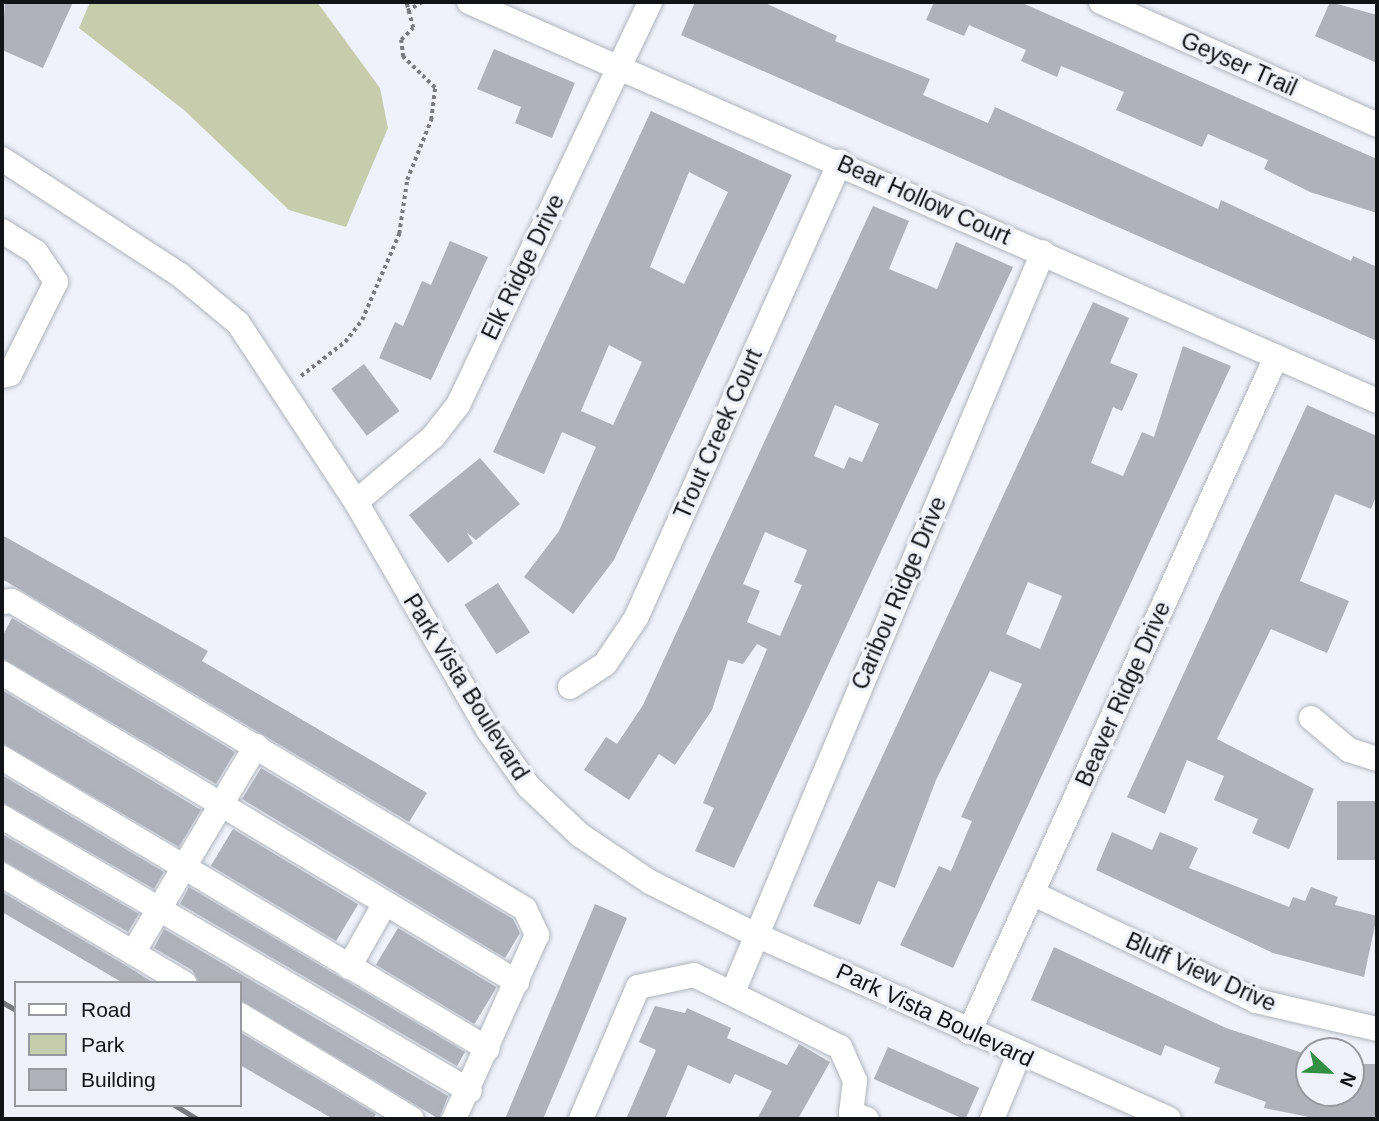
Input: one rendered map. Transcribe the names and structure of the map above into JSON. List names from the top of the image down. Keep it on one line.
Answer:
{"streets":{"street":["Geyser Trail","Bear Hollow Court","Elk Ridge Drive","Trout Creek Court","Caribou Ridge Drive","Park Vista Boulevard","Beaver Ridge Drive","Bluff View Drive"]},"crossings":[["Bear Hollow Court","Elk Ridge Drive"],["Bear Hollow Court","Trout Creek Court"],["Bear Hollow Court","Caribou Ridge Drive"],["Bear Hollow Court","Beaver Ridge Drive"],["Elk Ridge Drive","Park Vista Boulevard"],["Caribou Ridge Drive","Park Vista Boulevard"],["Park Vista Boulevard","Beaver Ridge Drive"],["Beaver Ridge Drive","Bluff View Drive"]],"legend":["Road","Park","Building"],"north":"bottom right"}
